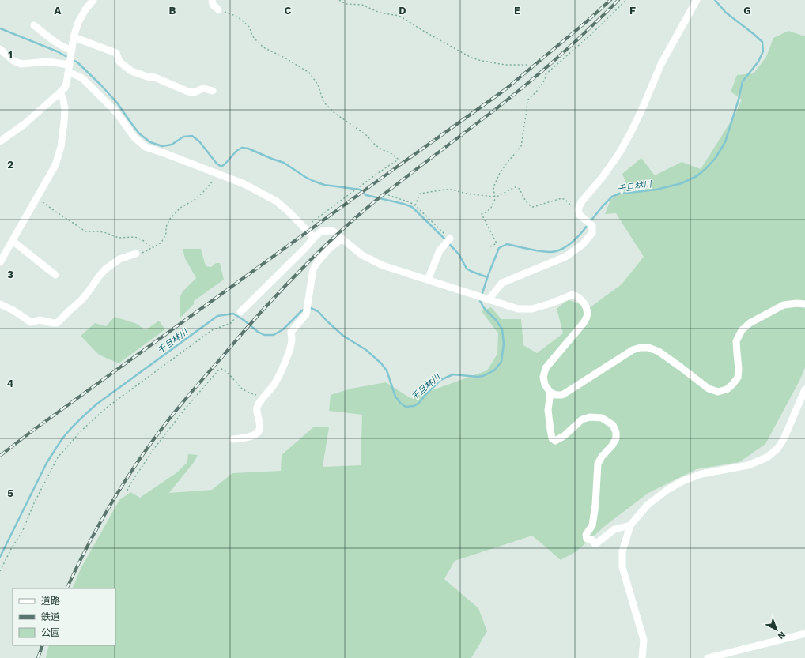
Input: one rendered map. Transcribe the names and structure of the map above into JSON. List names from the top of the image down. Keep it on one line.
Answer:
{"water":["千旦林川"],"legend":["道路","鉄道","公園"],"north":"bottom right","grid":{"columns":["A","B","C","D","E","F","G"],"rows":["1","2","3","4","5"]}}
